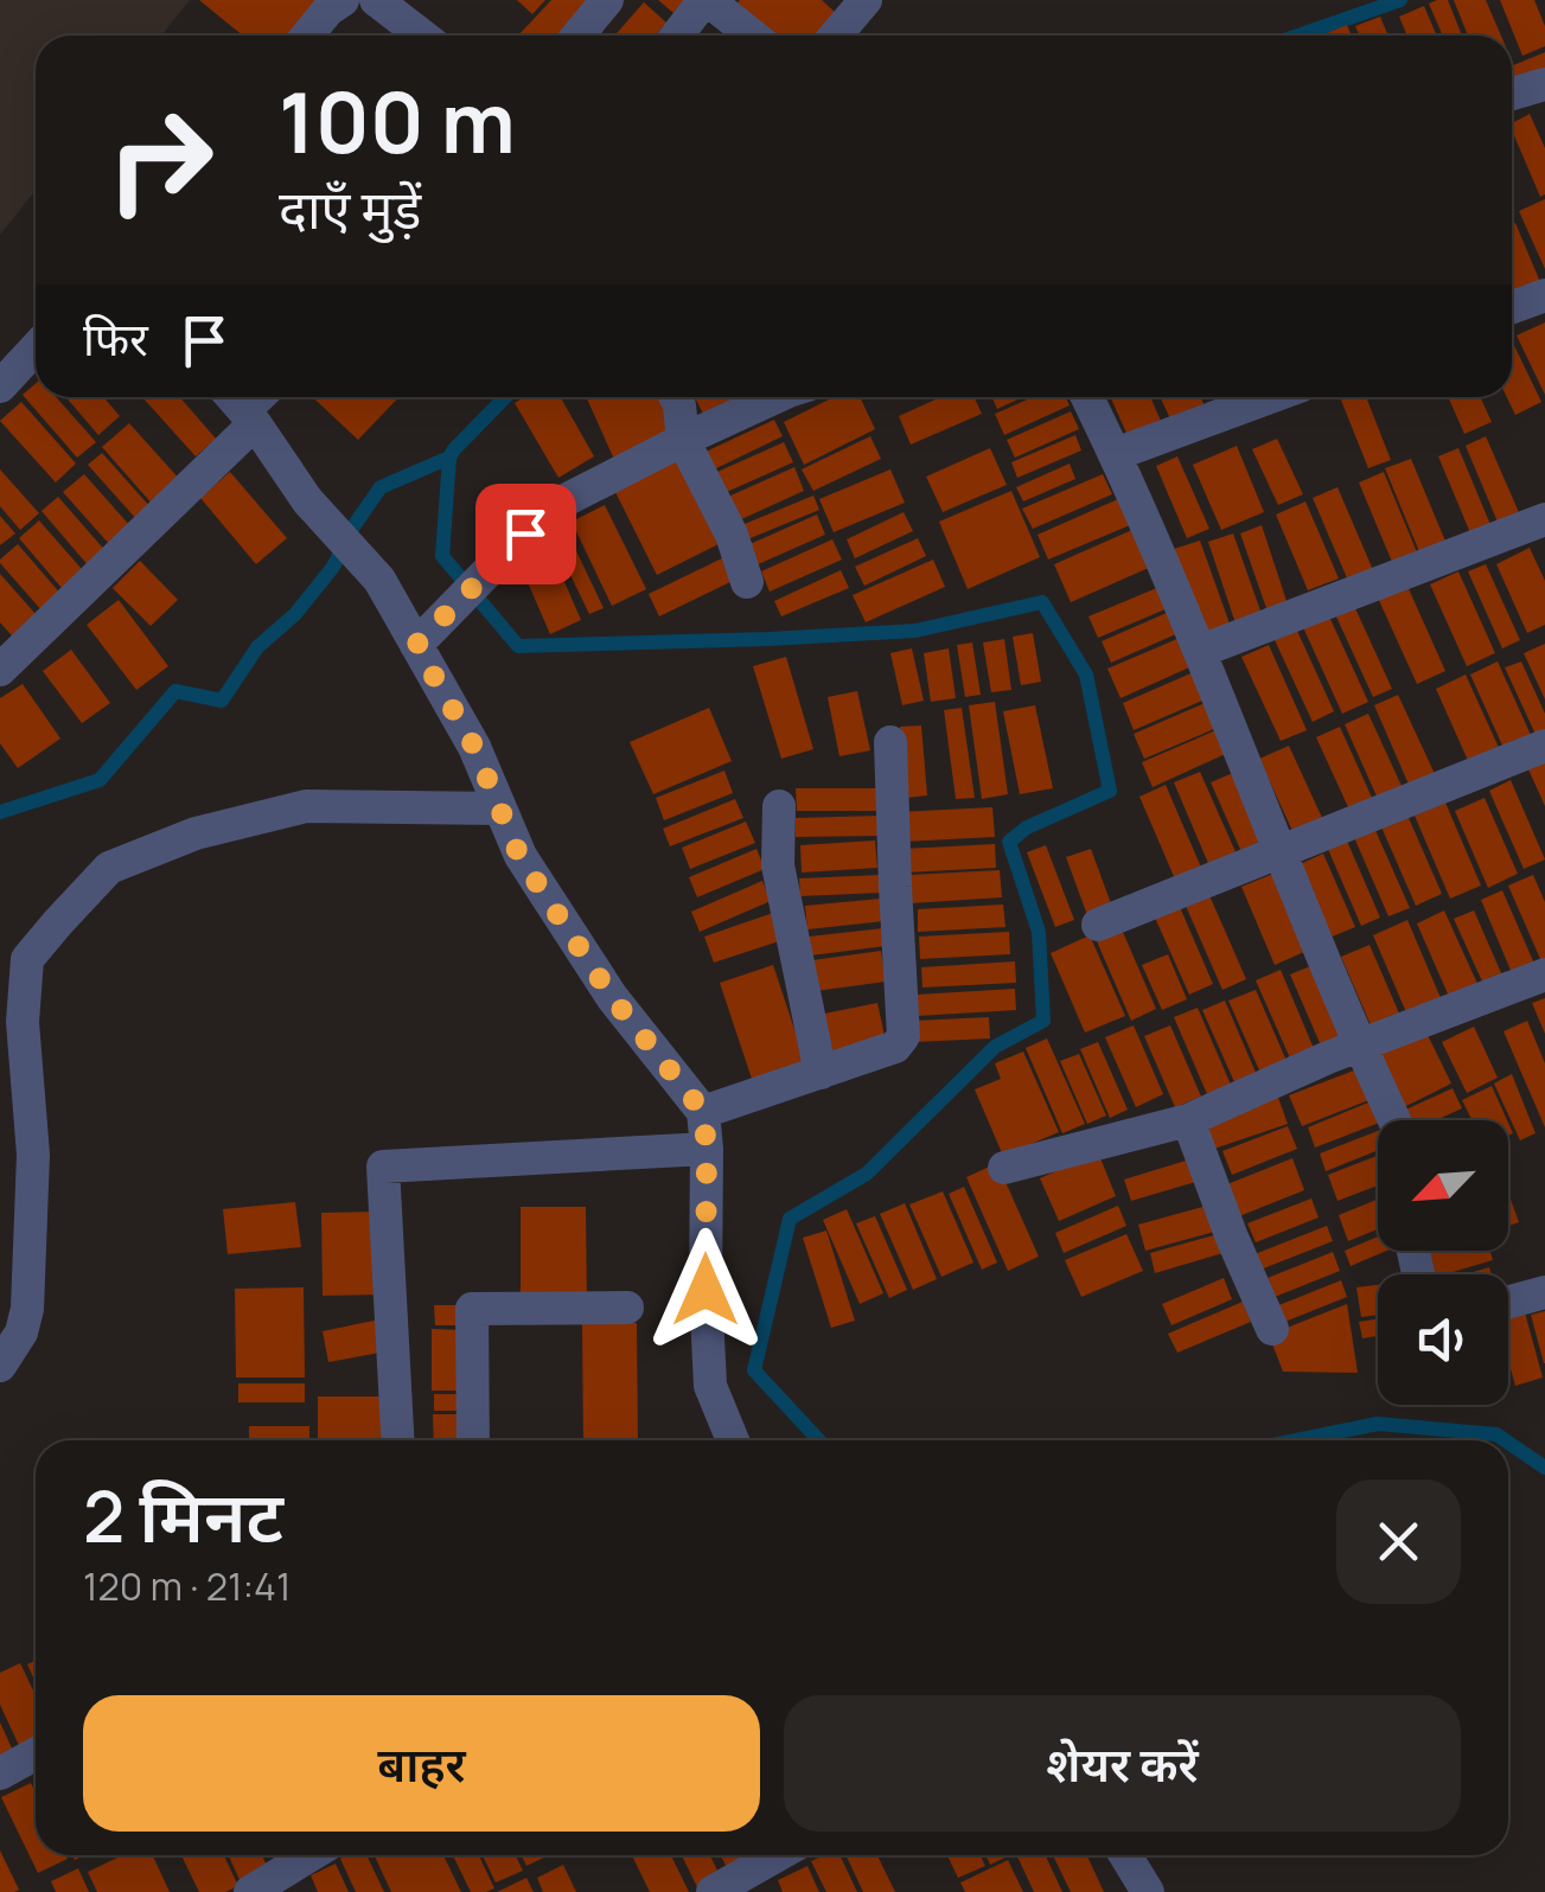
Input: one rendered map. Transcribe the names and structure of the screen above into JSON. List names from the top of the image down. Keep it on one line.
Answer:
{"north":"bottom left","page":{"turn":["100 m","दाएँ मुड़ें"],"then":"फिर","heading":["2 मिनट","120 m · 21:41"],"buttons":["बाहर","शेयर करें"]}}
